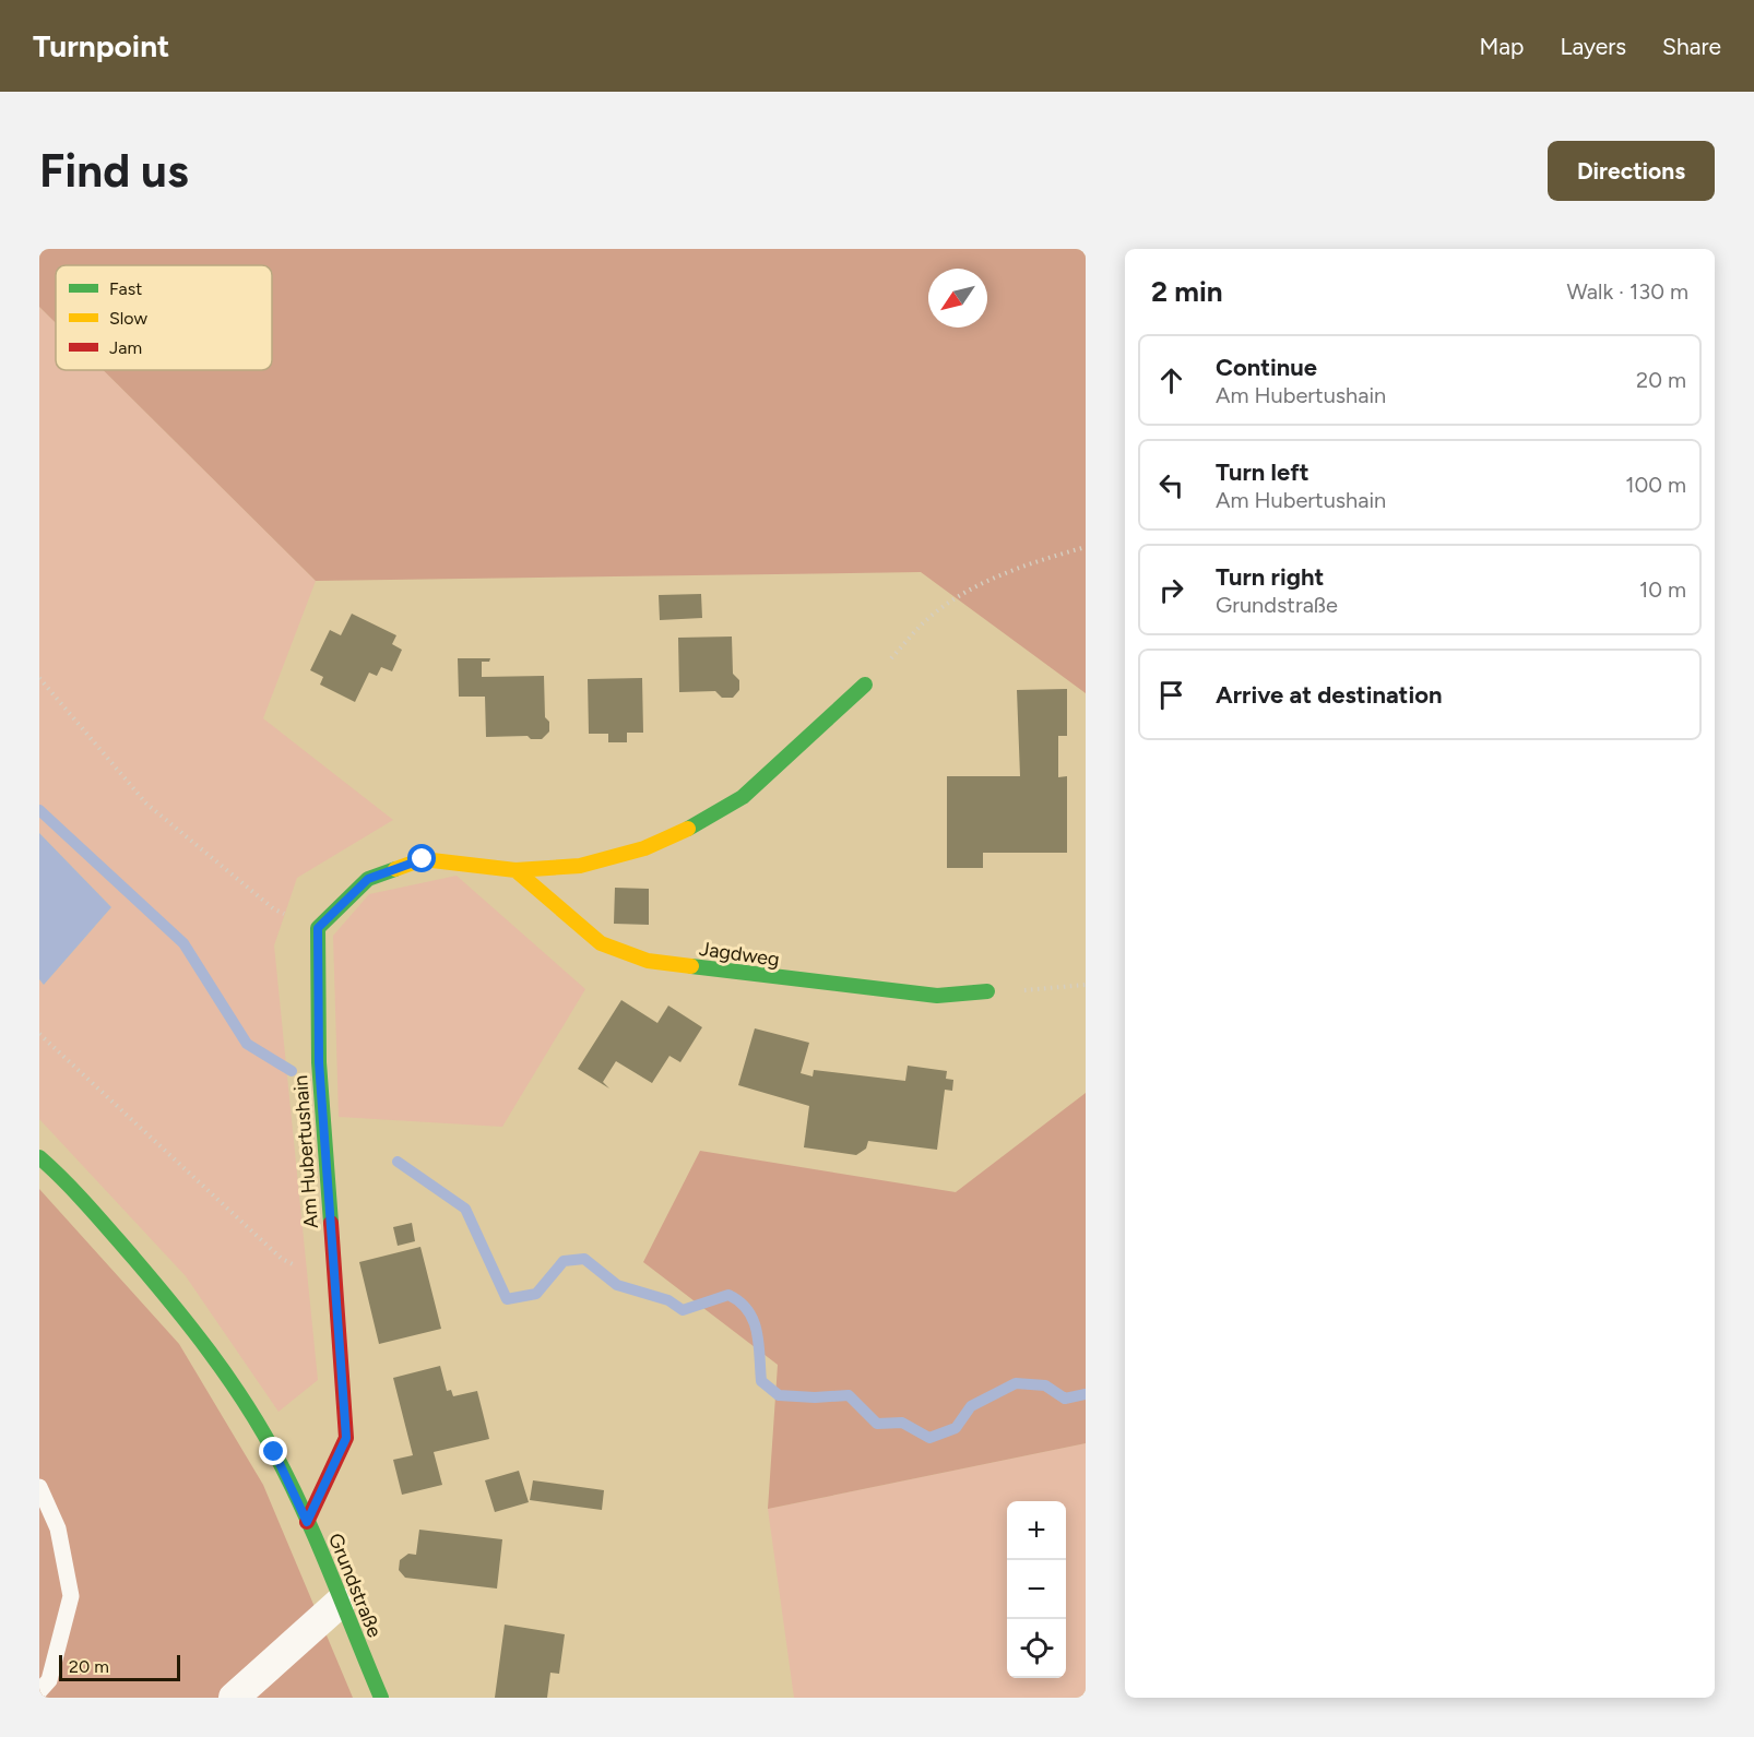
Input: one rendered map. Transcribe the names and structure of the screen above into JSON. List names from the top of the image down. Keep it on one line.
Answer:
{"streets":{"street":["Jagdweg","Am Hubertushain","Grundstraße"]},"crossings":[["Am Hubertushain","Grundstraße"]],"legend":["Fast","Slow","Jam"],"scale_bar":"20 m","north":"bottom left","page":{"header":"Turnpoint","nav":["Map","Layers","Share"],"buttons":"Directions","title":"Find us","heading":["2 min","Walk · 130 m"],"list":[["Continue","Am Hubertushain","20 m"],["Turn left","Am Hubertushain","100 m"],["Turn right","Grundstraße","10 m"],"Arrive at destination"],"map_buttons":["+","−"],"scale":"20 m"}}
